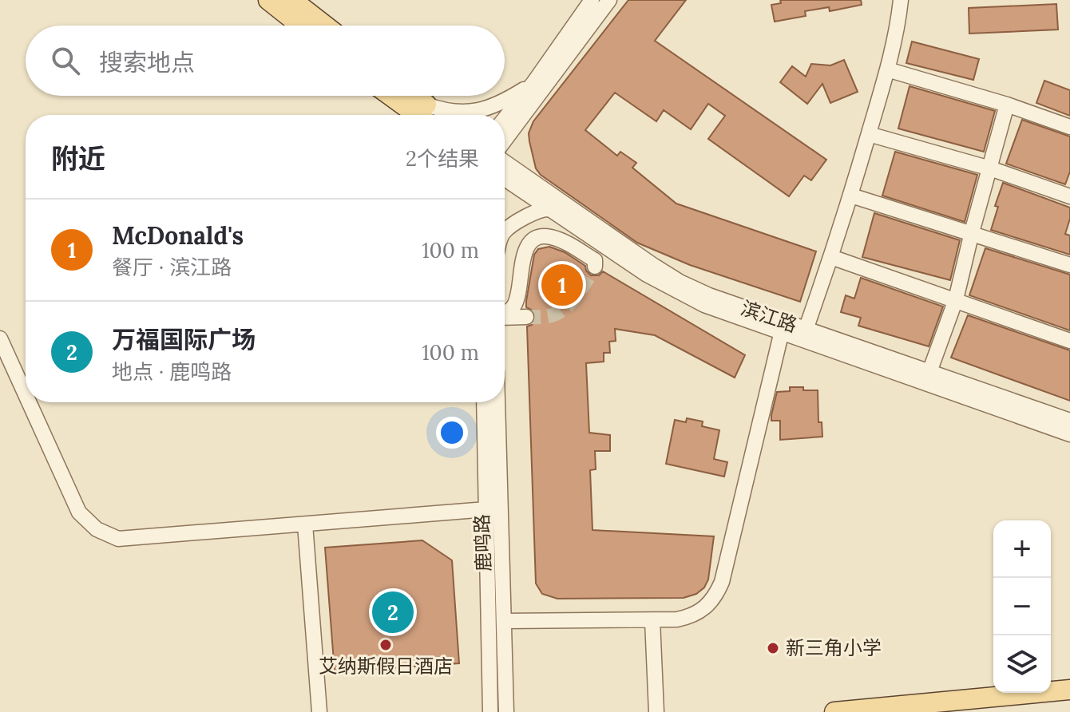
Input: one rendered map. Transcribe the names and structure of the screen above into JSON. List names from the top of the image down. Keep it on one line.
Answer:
{"streets":{"street":["滨江路","鹿鸣路"]},"places":["艾纳斯假日酒店","新三角小学"],"page":{"search":"搜索地点","heading":["附近","2个结果"],"list":[{"mark":"1","name":"McDonald's","note":"餐厅 · 滨江路","value":"100 m"},{"mark":"2","name":"万福国际广场","note":"地点 · 鹿鸣路","value":"100 m"}],"pins":["1","2"],"map_buttons":["+","−"]}}
